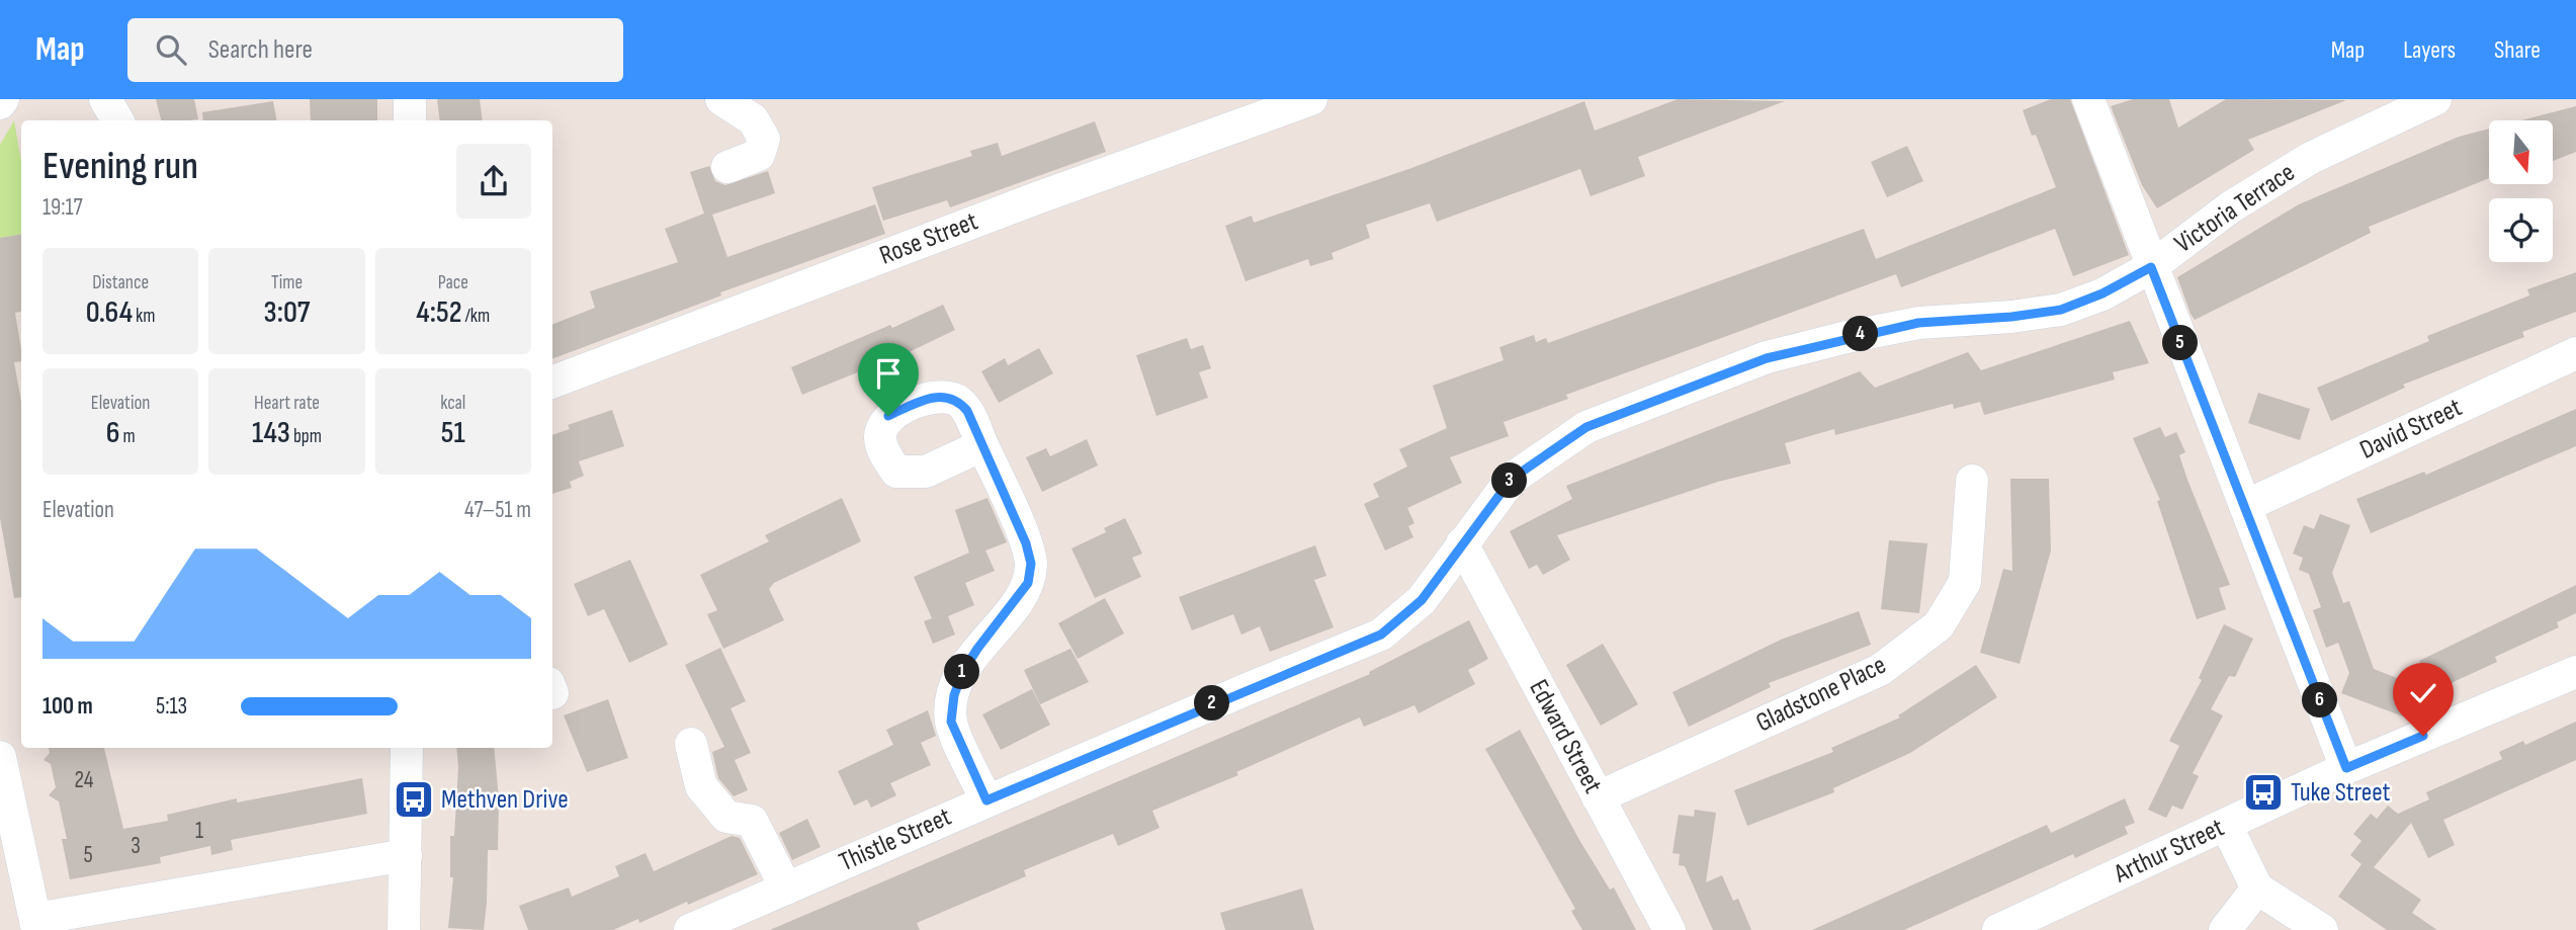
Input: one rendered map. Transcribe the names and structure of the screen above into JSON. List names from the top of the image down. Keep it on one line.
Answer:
{"streets":{"street":["Victoria Terrace","Rose Street","David Street","Gladstone Place","Edward Street","Thistle Street","Arthur Street"]},"crossings":[["Victoria Terrace","Edward Street"],["Victoria Terrace","Thistle Street"],["Gladstone Place","Edward Street"],["Edward Street","Thistle Street"]],"places":{"bus stop":["Tuke Street","Methven Drive"]},"house_numbers":["24","1","3","5"],"north":"bottom","page":{"header":"Map","search":"Search here","nav":["Map","Layers","Share"],"heading":["Evening run","19:17"],"stats":[["Distance","0.64 km"],["Time","3:07"],["Pace","4:52 /km"],["Elevation","6 m"],["Heart rate","143 bpm"],["kcal","51"]],"pins":["4","5","3","1","6","2"],"chart":["Elevation","47–51 m"],"list":[{"name":"100 m","note":"5:13"}]}}
